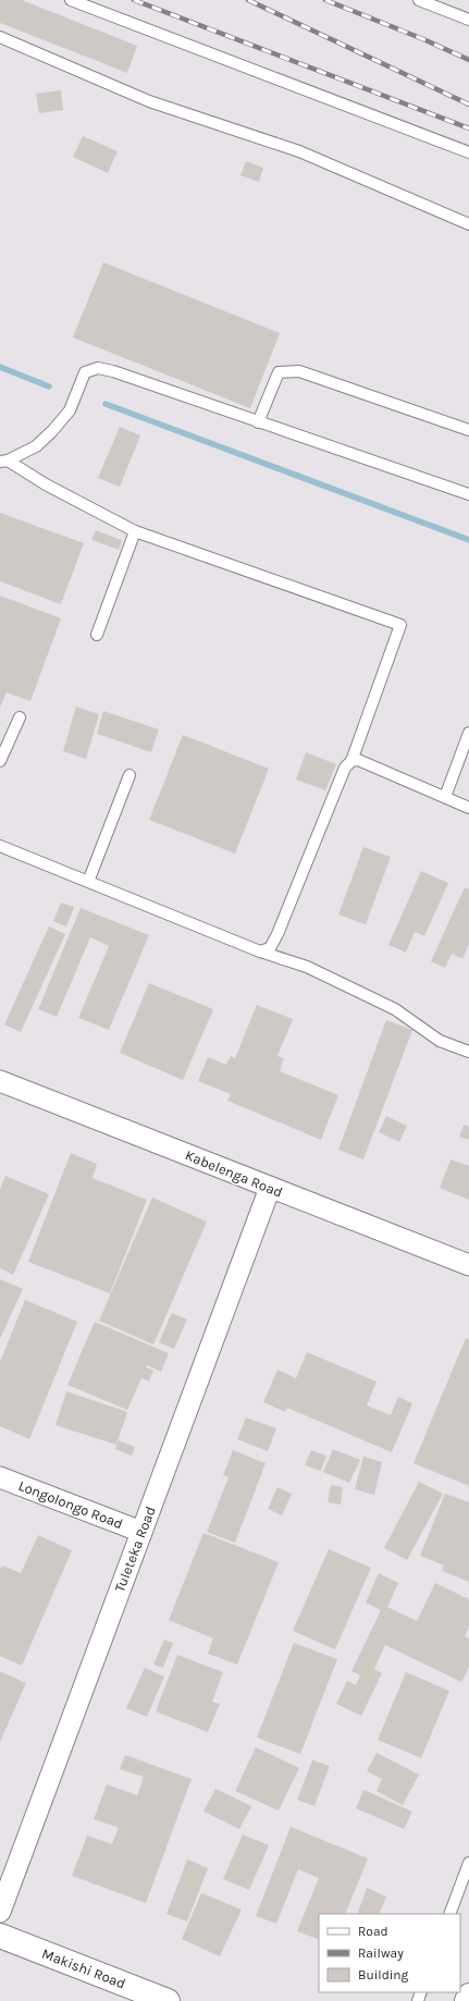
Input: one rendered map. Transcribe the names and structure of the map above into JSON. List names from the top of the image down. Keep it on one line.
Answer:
{"streets":{"main road":["Makishi Road"],"street":["Kabelenga Road","Longolongo Road","Tuleteka Road"]},"crossings":[["Kabelenga Road","Tuleteka Road"],["Longolongo Road","Tuleteka Road"]],"legend":["Road","Railway","Building"]}
